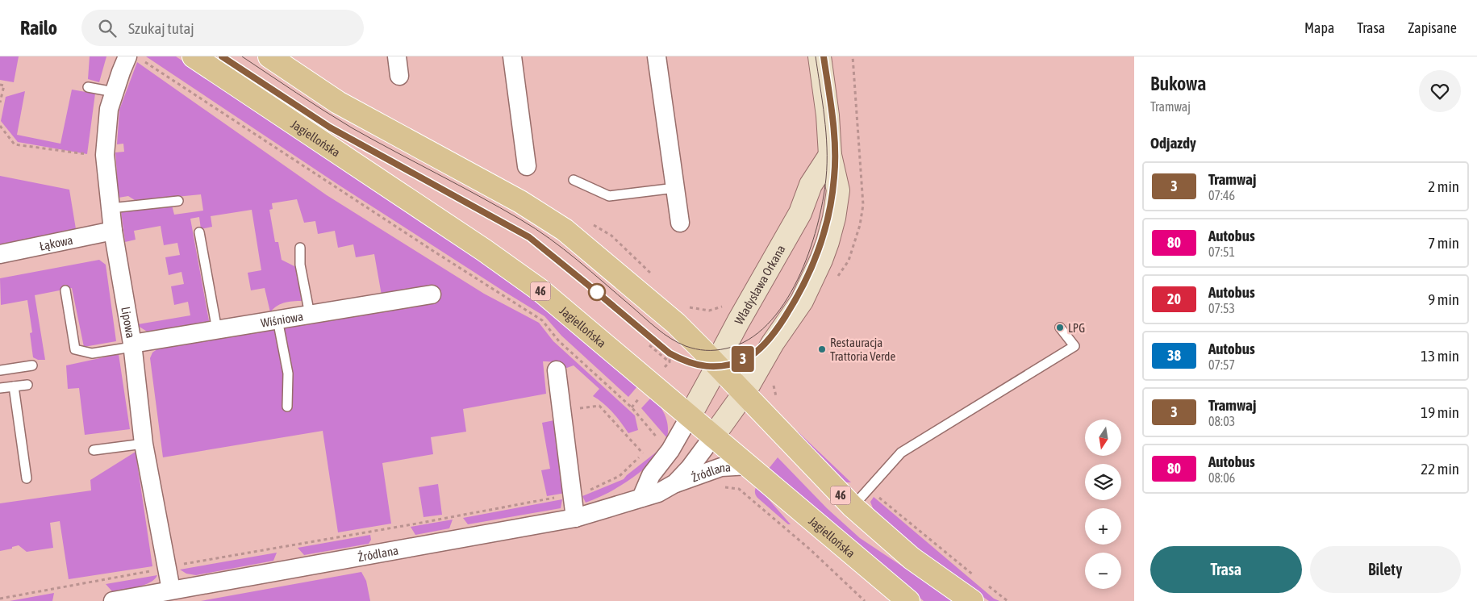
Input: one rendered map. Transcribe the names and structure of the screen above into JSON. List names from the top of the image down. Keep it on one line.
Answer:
{"streets":{"main road":["Jagiellońska","46"],"street":["Łąkowa","Władysława Orkana","Wiśniowa","Lipowa","Źródlana"]},"crossings":[["Jagiellońska","Władysława Orkana"],["Jagiellońska","Źródlana"],["Łąkowa","Lipowa"],["Władysława Orkana","46"],["Wiśniowa","Lipowa"],["Lipowa","Źródlana"]],"places":["LPG","Restauracja Trattoria Verde"],"lines":["tram line 3"],"north":"bottom","page":{"header":"Railo","search":"Szukaj tutaj","nav":["Mapa","Trasa","Zapisane"],"on_map":"3","heading":[["Bukowa","Tramwaj"],"Odjazdy"],"list":[{"mark":"3","name":"Tramwaj","note":"07:46","value":"2 min"},{"mark":"80","name":"Autobus","note":"07:51","value":"7 min"},{"mark":"20","name":"Autobus","note":"07:53","value":"9 min"},{"mark":"38","name":"Autobus","note":"07:57","value":"13 min"},{"mark":"3","name":"Tramwaj","note":"08:03","value":"19 min"},{"mark":"80","name":"Autobus","note":"08:06","value":"22 min"}],"map_buttons":["+","−"],"buttons":["Trasa","Bilety"]}}
